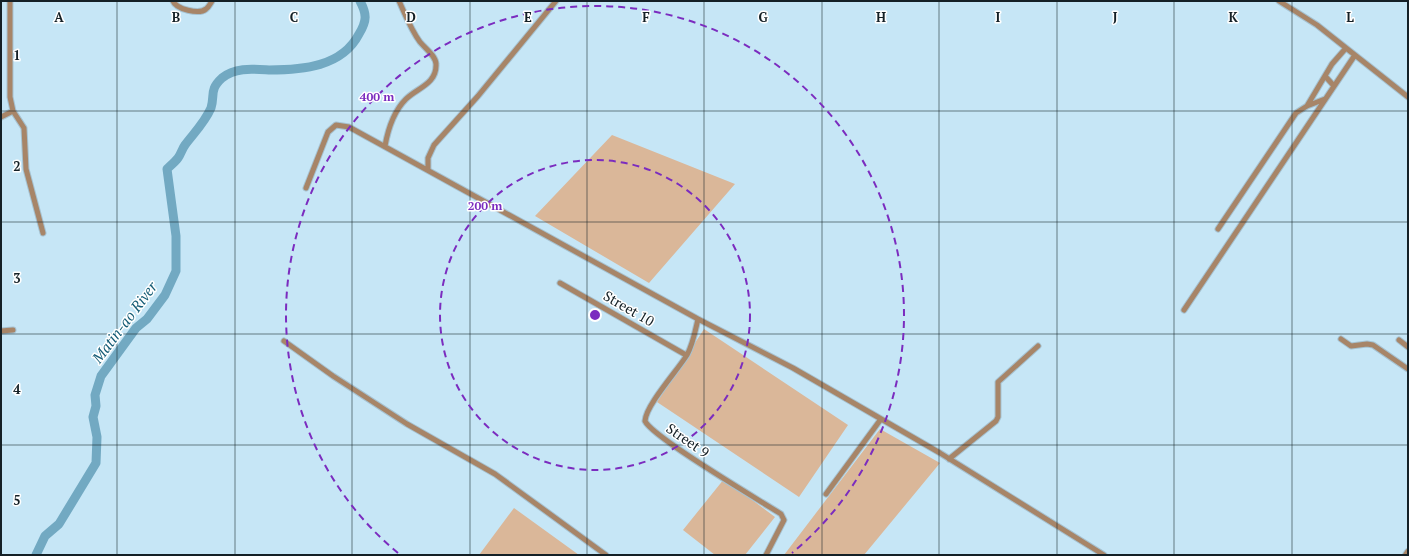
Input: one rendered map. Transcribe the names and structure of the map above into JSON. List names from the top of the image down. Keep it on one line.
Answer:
{"streets":{"street":["Street 10","Street 9"]},"crossings":[["Street 10","Street 9"]],"water":["Matin-ao River"],"grid":{"columns":["A","B","C","D","E","F","G","H","I","J","K","L"],"rows":["1","2","3","4","5"]},"rings":["400 m","200 m"]}
